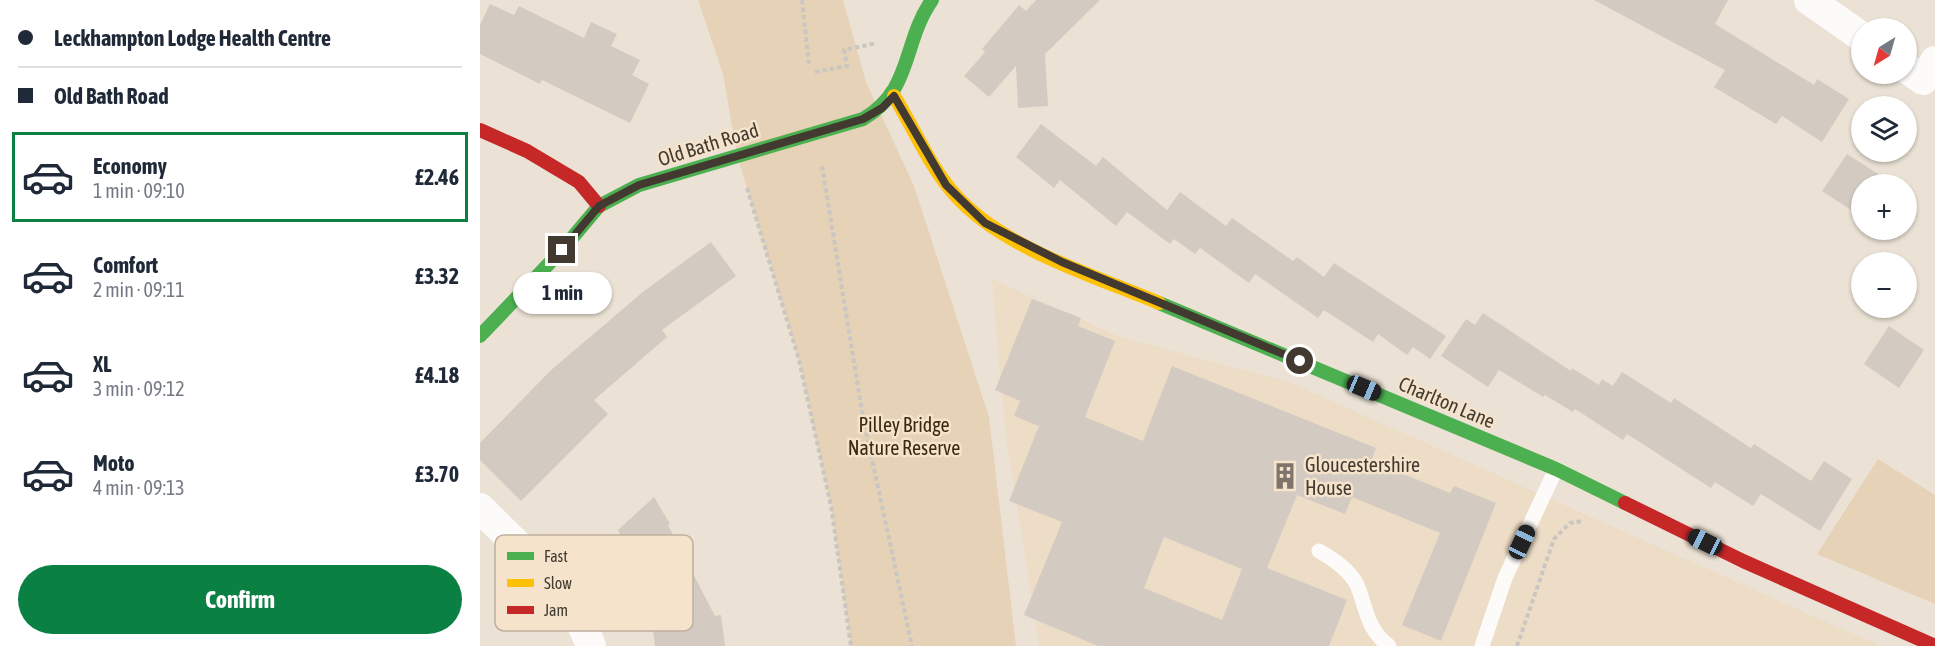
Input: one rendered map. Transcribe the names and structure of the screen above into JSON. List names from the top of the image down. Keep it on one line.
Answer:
{"streets":{"street":["Old Bath Road","Charlton Lane"]},"crossings":[["Old Bath Road","Charlton Lane"]],"parks":["Pilley Bridge Nature Reserve"],"places":{"building":["Gloucestershire House"]},"legend":["Fast","Slow","Jam"],"north":"bottom left","page":{"banner":["Leckhampton Lodge Health Centre","Old Bath Road"],"map_buttons":["+","−"],"list":[{"name":"Economy","note":"1 min · 09:10","value":"£2.46"},{"name":"Comfort","note":"2 min · 09:11","value":"£3.32"},{"name":"XL","note":"3 min · 09:12","value":"£4.18"},{"name":"Moto","note":"4 min · 09:13","value":"£3.70"}],"bubble":"1 min","buttons":"Confirm"}}
